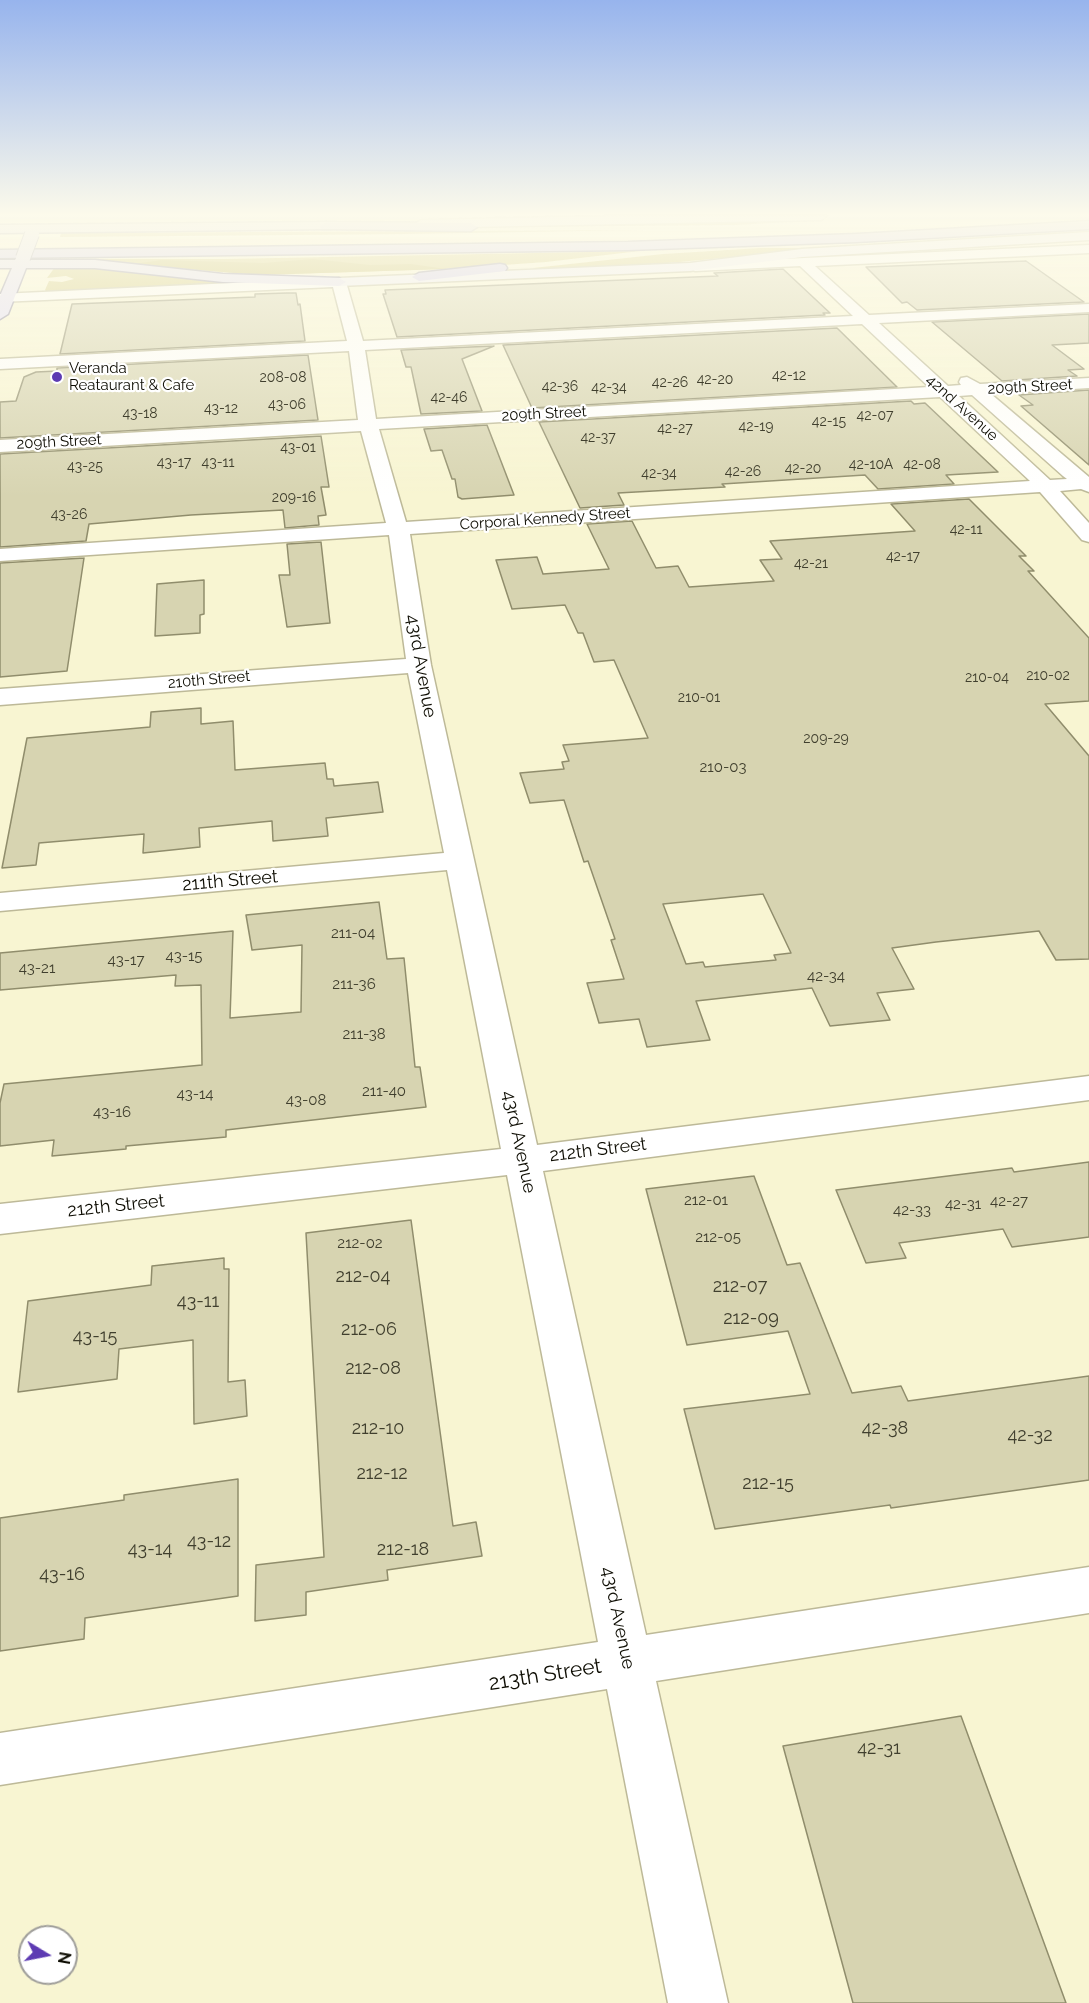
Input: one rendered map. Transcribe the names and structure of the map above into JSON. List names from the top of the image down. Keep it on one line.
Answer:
{"streets":{"street":["209th Street","42nd Avenue","Corporal Kennedy Street","43rd Avenue","210th Street","211th Street","212th Street","213th Street"]},"crossings":[["209th Street","42nd Avenue"],["209th Street","43rd Avenue"],["42nd Avenue","Corporal Kennedy Street"],["Corporal Kennedy Street","43rd Avenue"],["43rd Avenue","210th Street"],["43rd Avenue","211th Street"],["43rd Avenue","212th Street"],["43rd Avenue","213th Street"]],"places":["Veranda Reataurant & Cafe"],"house_numbers":["42-12","208-08","42-20","42-26","42-36","42-34","42-46","43-06","43-12","43-18","42-07","42-15","42-19","42-27","42-37","43-01","43-17","43-11","42-10A","42-08","43-25","42-20","42-26","42-34","209-16","43-26","42-11","42-17","42-21","210-02","210-04","210-01","209-29","210-03","211-04","43-15","43-17","43-21","42-34","211-36","211-38","211-40","43-14","43-08","43-16","212-01","42-27","42-31","42-33","212-05","212-02","212-04","212-07","43-11","212-09","212-06","43-15","212-08","212-10","42-38","42-32","212-12","212-15","43-12","43-14","212-18","43-16","42-31"],"north":"right"}
